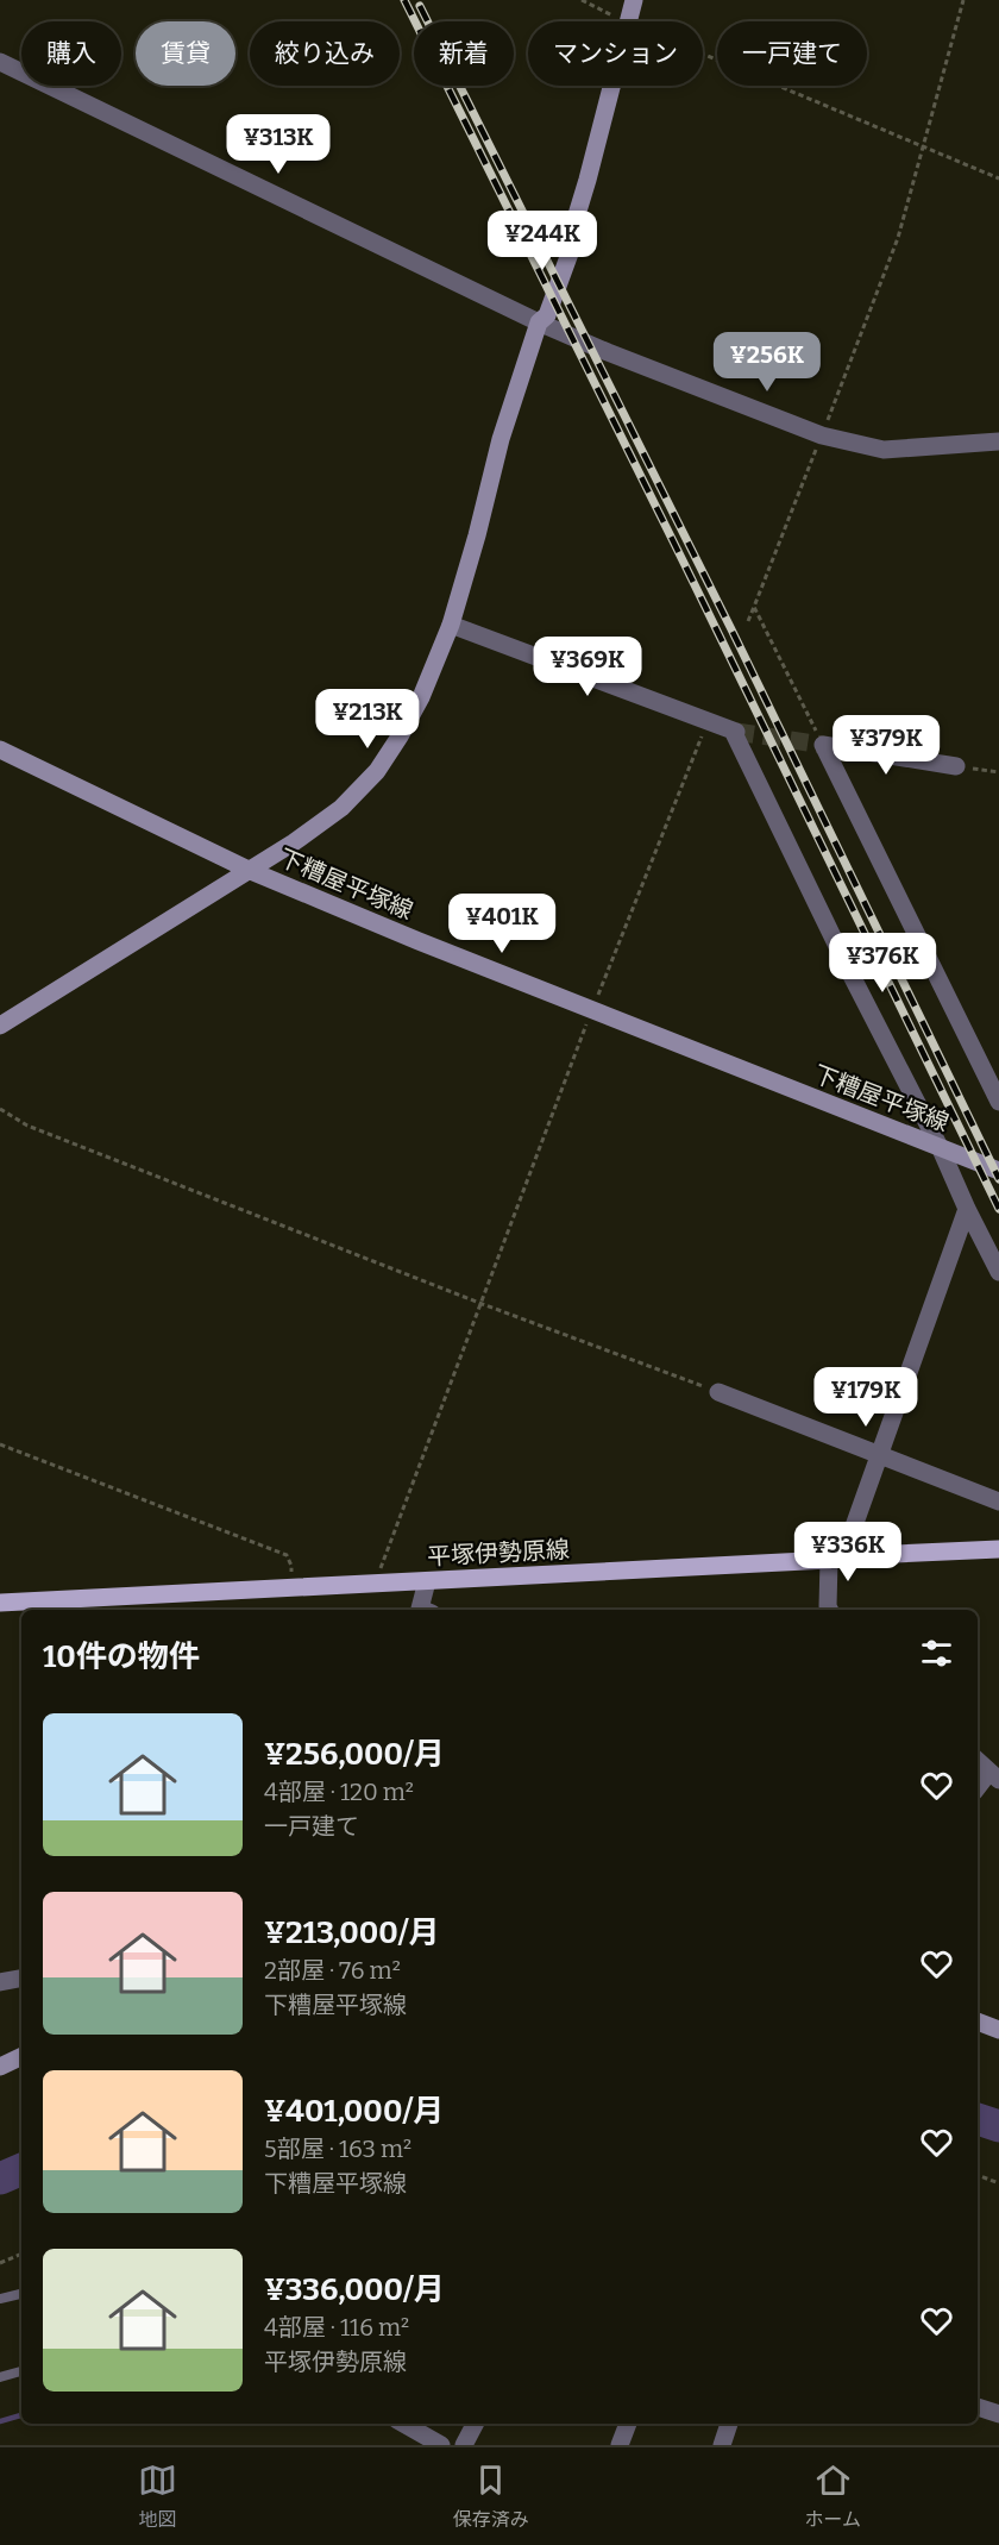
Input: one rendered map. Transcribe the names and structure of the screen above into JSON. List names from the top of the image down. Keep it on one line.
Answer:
{"streets":{"main road":["平塚伊勢原線"],"street":["下糟屋平塚線"]},"page":{"chip":["購入","賃貸","絞り込み","新着","マンション","一戸建て"],"price":["¥313K","¥244K","¥256K","¥369K","¥213K","¥379K","¥401K","¥376K","¥179K","¥336K"],"heading":"10件の物件","list":[{"name":"¥256,000/月","note":"4部屋 · 120 m² · 一戸建て"},{"name":"¥213,000/月","note":"2部屋 · 76 m² · 下糟屋平塚線"},{"name":"¥401,000/月","note":"5部屋 · 163 m² · 下糟屋平塚線"},{"name":"¥336,000/月","note":"4部屋 · 116 m² · 平塚伊勢原線"}],"tabs":["地図","保存済み","ホーム"]}}
